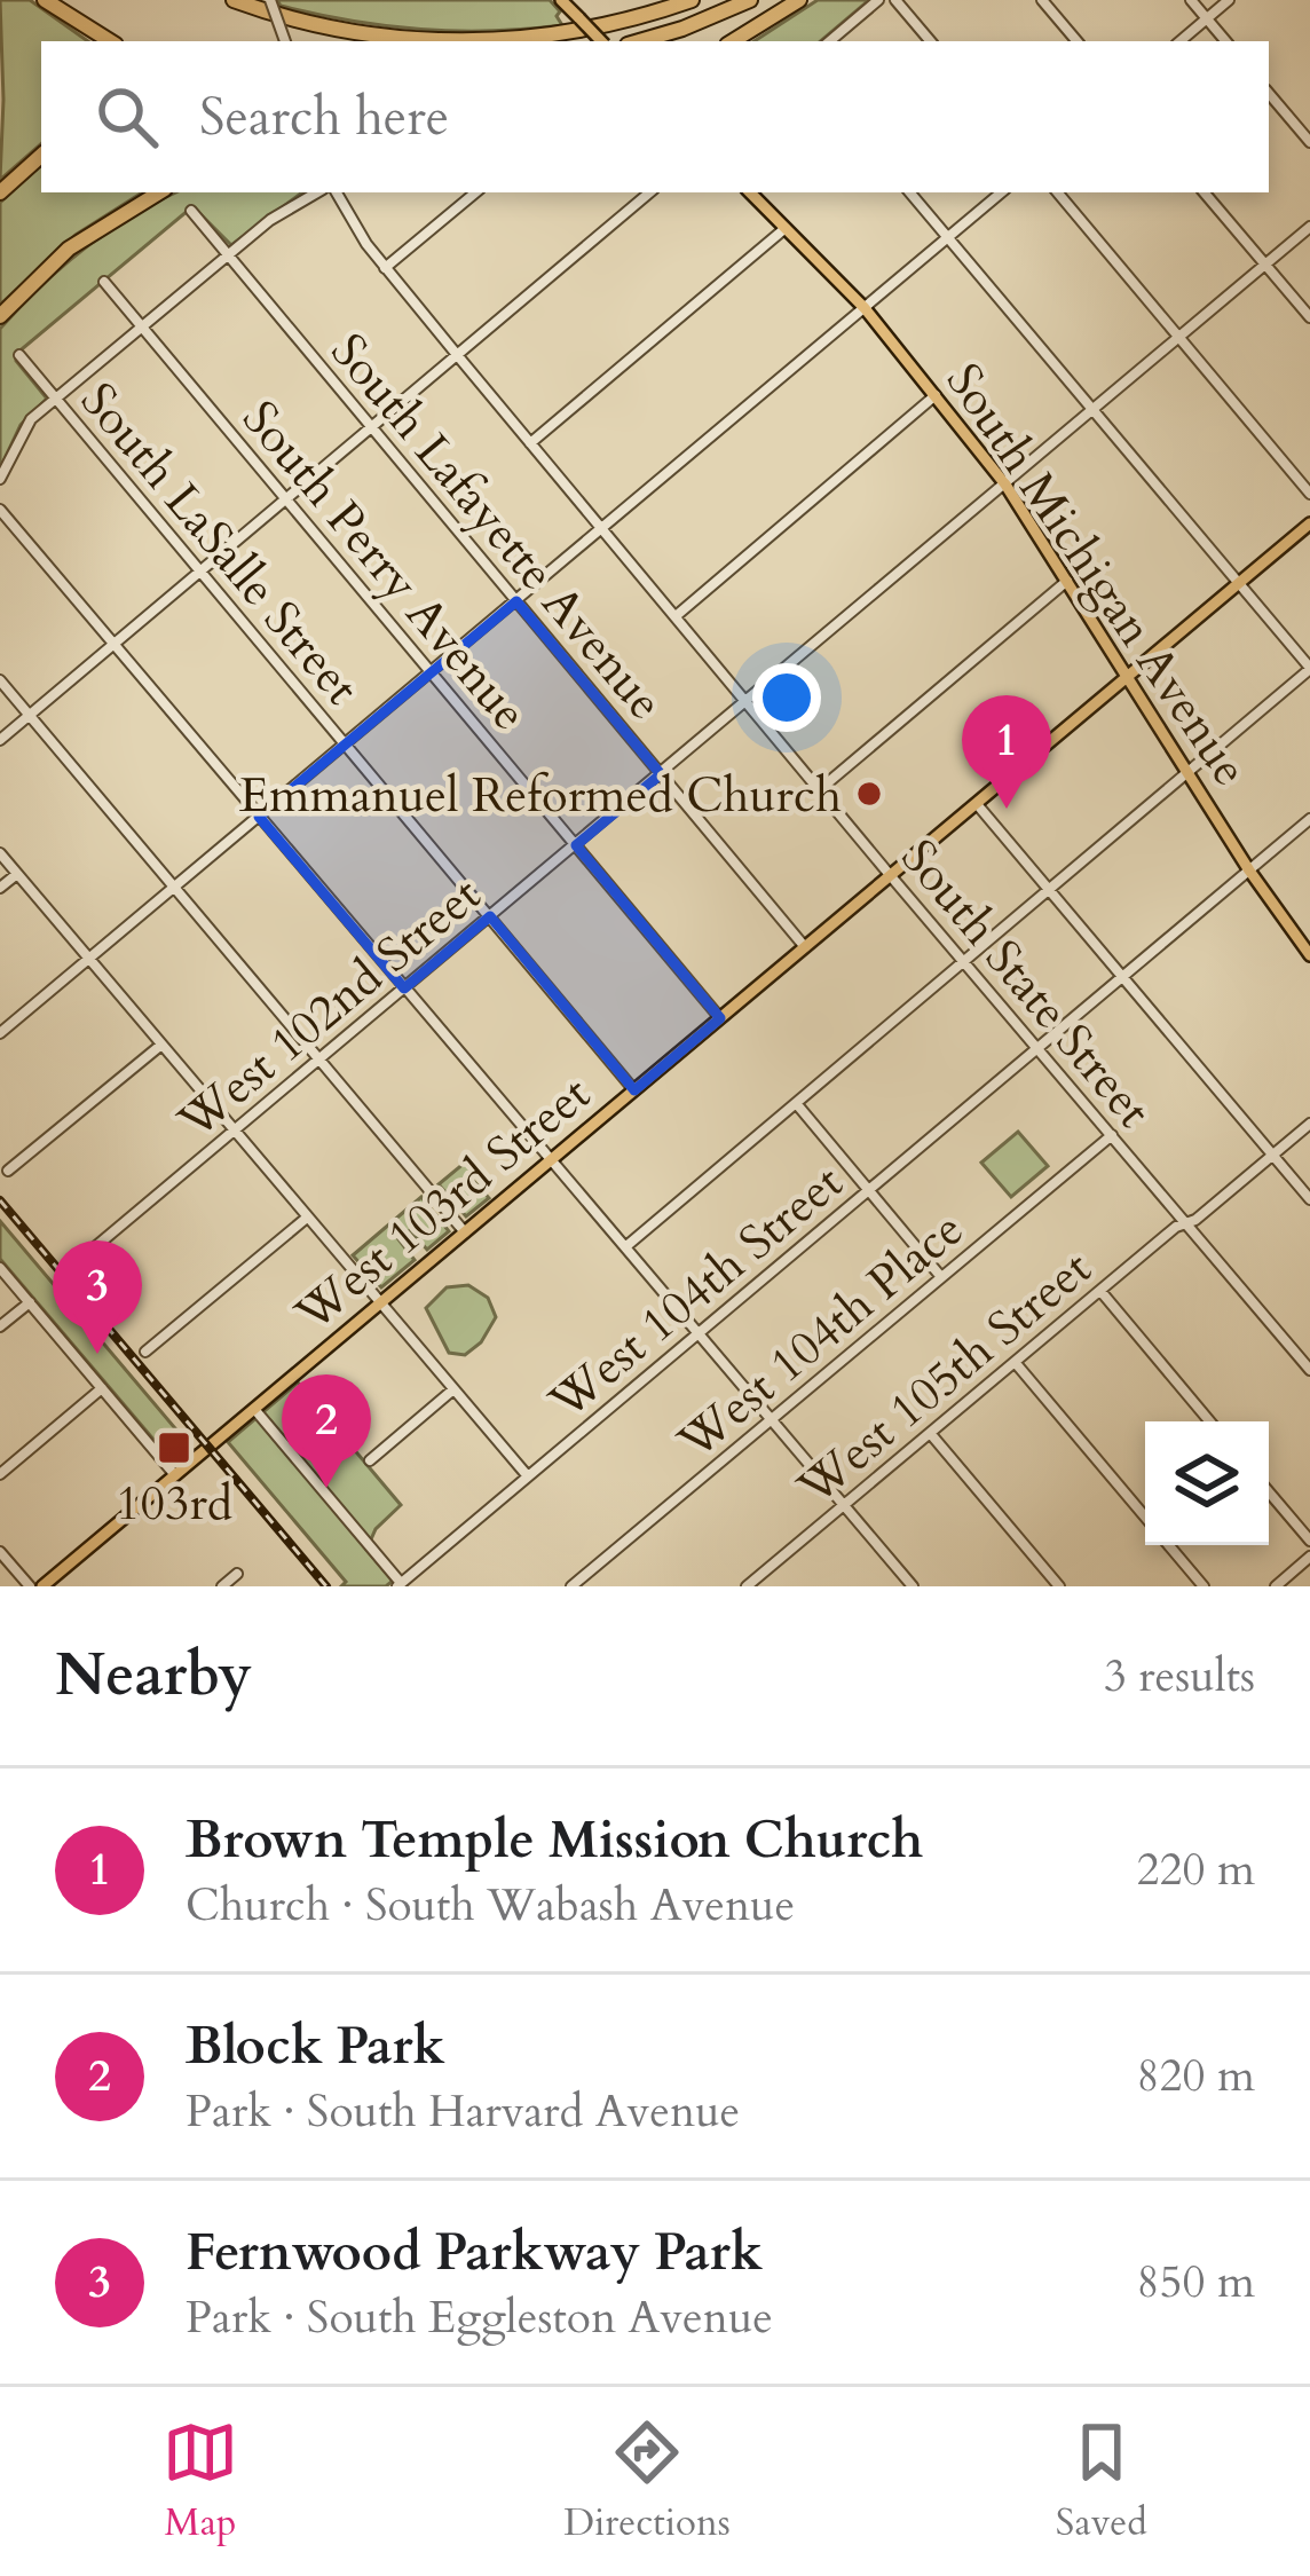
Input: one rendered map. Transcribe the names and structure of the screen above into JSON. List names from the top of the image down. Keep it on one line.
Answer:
{"streets":{"main road":["South Michigan Avenue","West 103rd Street"],"street":["South Lafayette Avenue","South LaSalle Street","South Perry Avenue","South State Street","West 102nd Street","West 104th Street","West 104th Place","West 105th Street"]},"crossings":[["South Lafayette Avenue","West 102nd Street"],["South Lafayette Avenue","West 103rd Street"],["South LaSalle Street","West 102nd Street"],["South LaSalle Street","West 103rd Street"],["South Perry Avenue","West 102nd Street"],["South Perry Avenue","West 103rd Street"],["South Michigan Avenue","West 102nd Street"],["South Michigan Avenue","West 103rd Street"],["South Michigan Avenue","West 104th Street"],["South State Street","West 102nd Street"],["South State Street","West 103rd Street"],["South State Street","West 104th Street"],["South State Street","West 104th Place"],["South State Street","West 105th Street"]],"places":{"other":["Emmanuel Reformed Church"],"transit":["103rd"]},"page":{"search":"Search here","pins":["1","3","2"],"heading":["Nearby","3 results"],"list":[{"mark":"1","name":"Brown Temple Mission Church","note":"Church · South Wabash Avenue","value":"220 m"},{"mark":"2","name":"Block Park","note":"Park · South Harvard Avenue","value":"820 m"},{"mark":"3","name":"Fernwood Parkway Park","note":"Park · South Eggleston Avenue","value":"850 m"}],"nav":["Map","Directions","Saved"]}}
